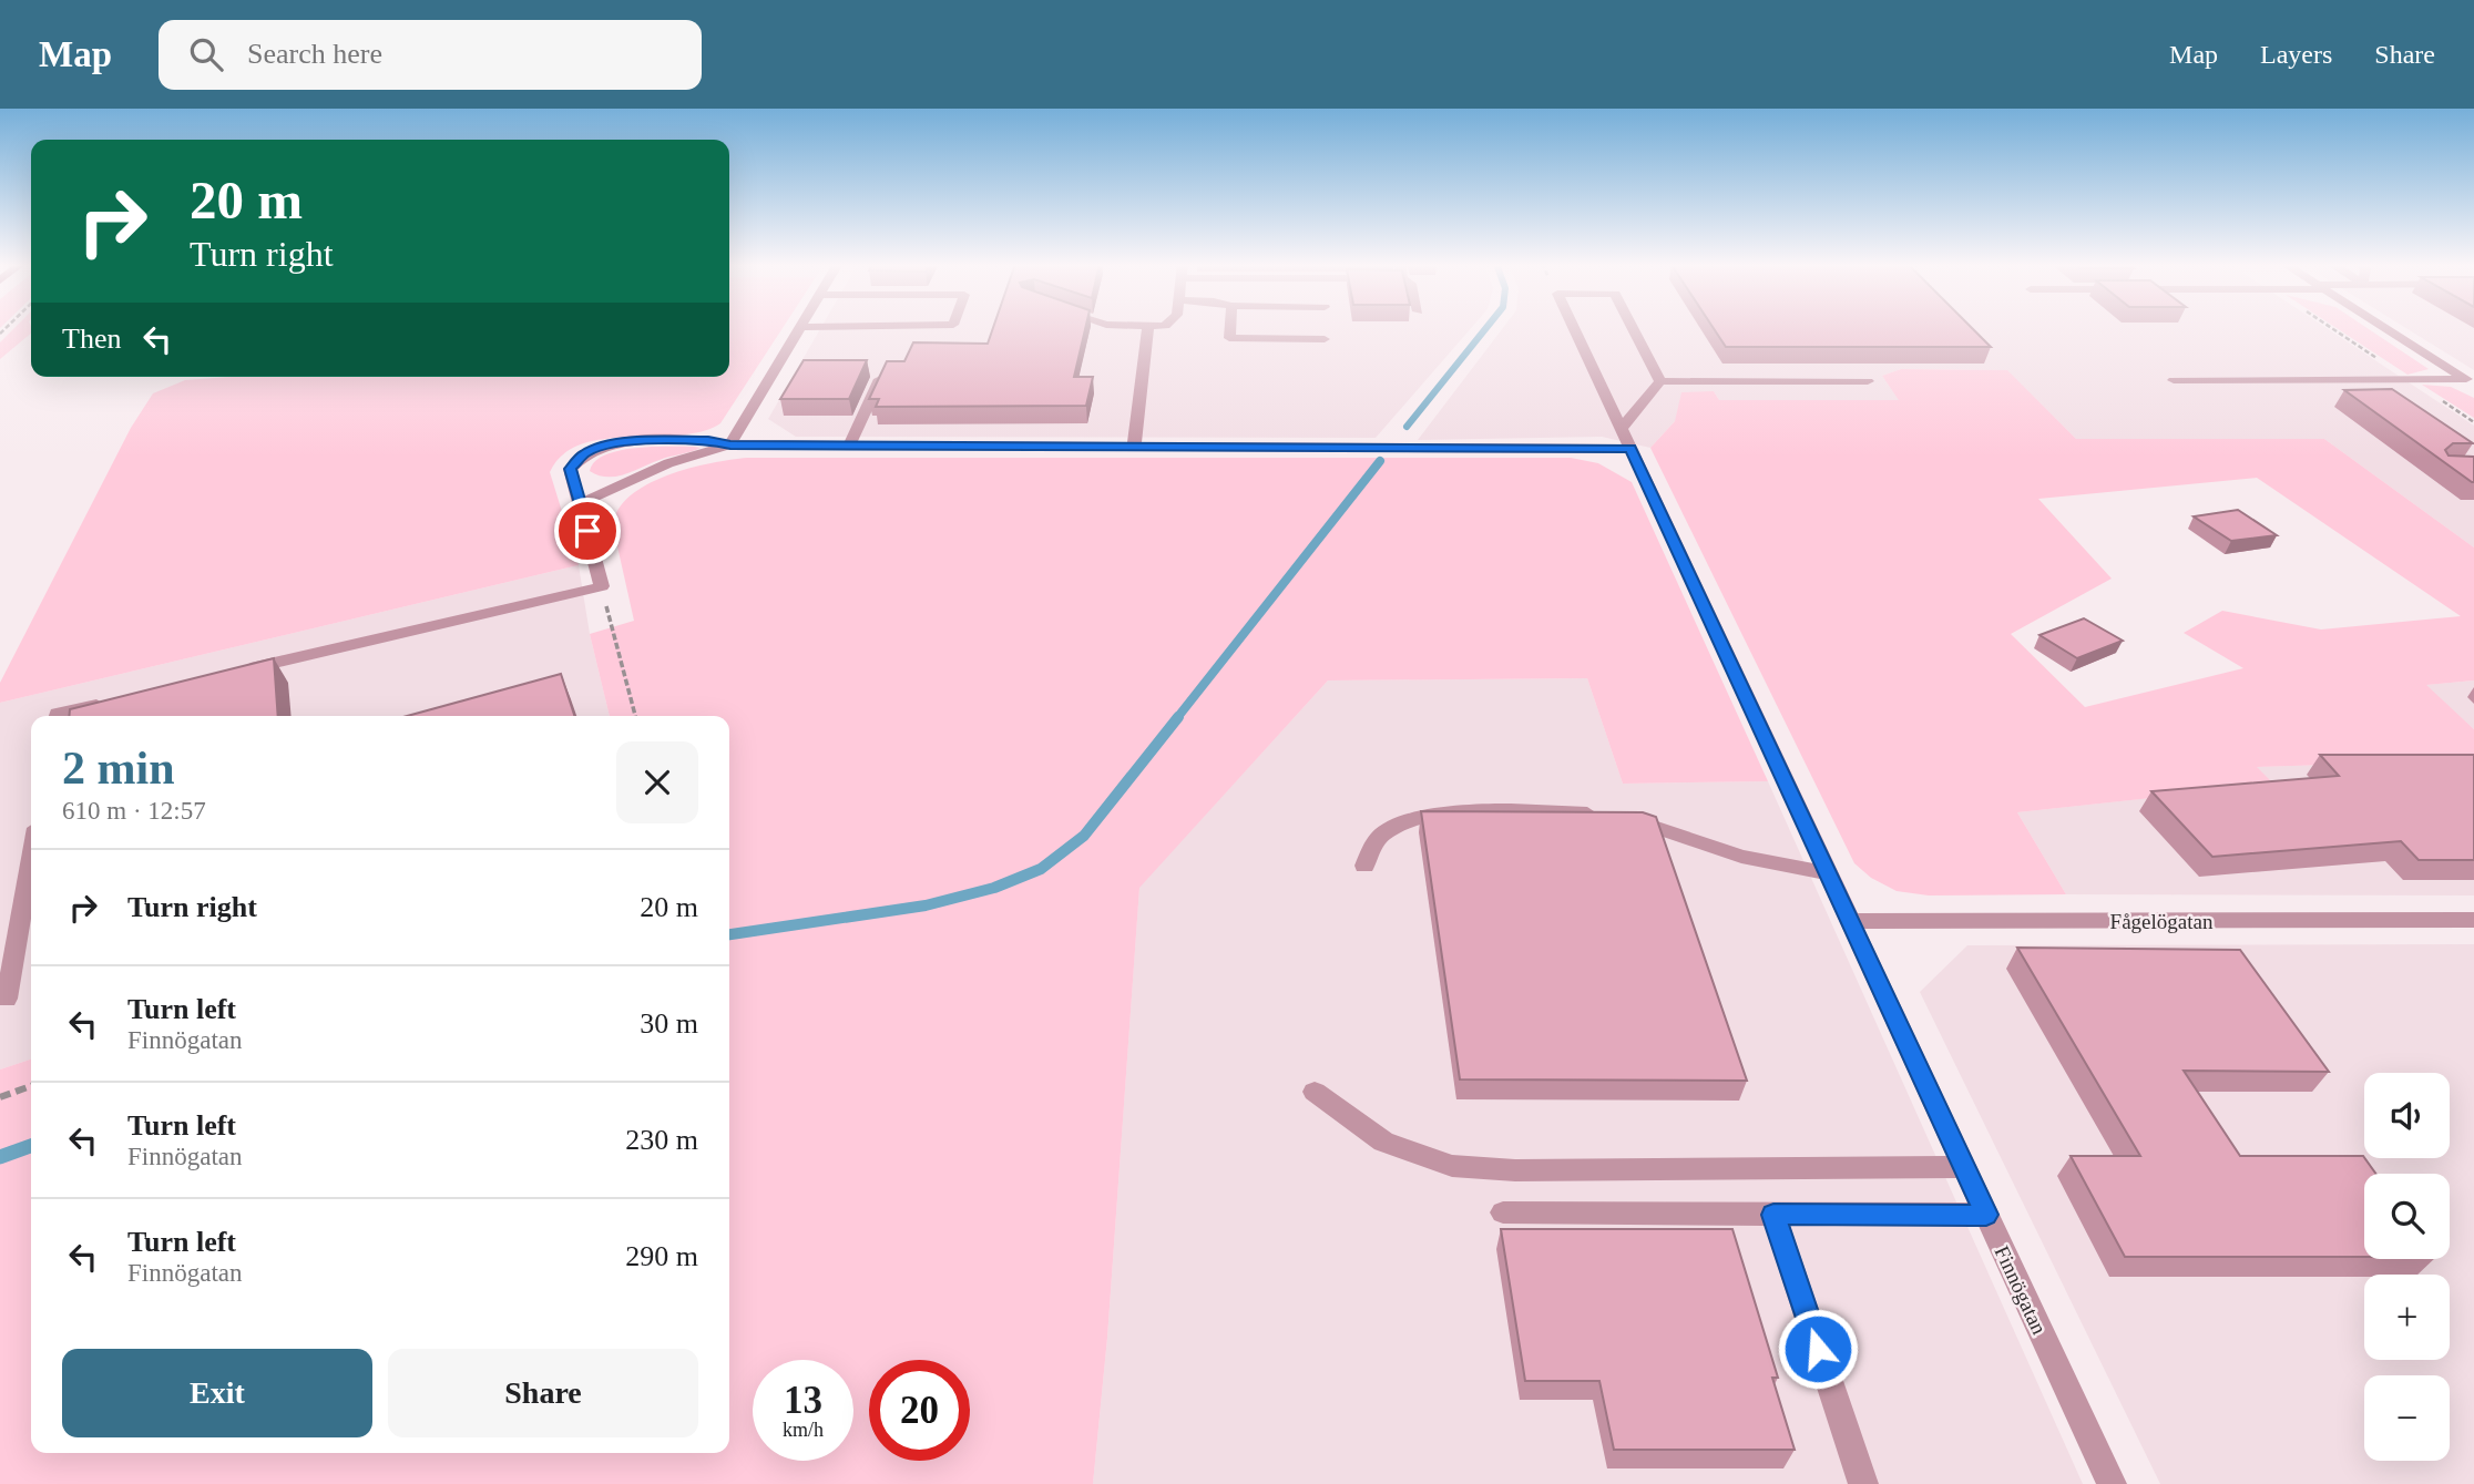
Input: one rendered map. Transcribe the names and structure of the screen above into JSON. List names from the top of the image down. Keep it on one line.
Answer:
{"streets":{"street":["Fågelögatan","Finnögatan"]},"crossings":[["Fågelögatan","Finnögatan"]],"page":{"header":"Map","search":"Search here","nav":["Map","Layers","Share"],"turn":["20 m","Turn right"],"then":"Then","heading":["2 min","610 m · 12:57"],"list":[{"name":"Turn right","value":"20 m"},{"name":"Turn left","note":"Finnögatan","value":"30 m"},{"name":"Turn left","note":"Finnögatan","value":"230 m"},{"name":"Turn left","note":"Finnögatan","value":"290 m"}],"map_buttons":["+","−"],"buttons":["Exit","Share"],"speed":"13 km/h","limit":"20"}}
